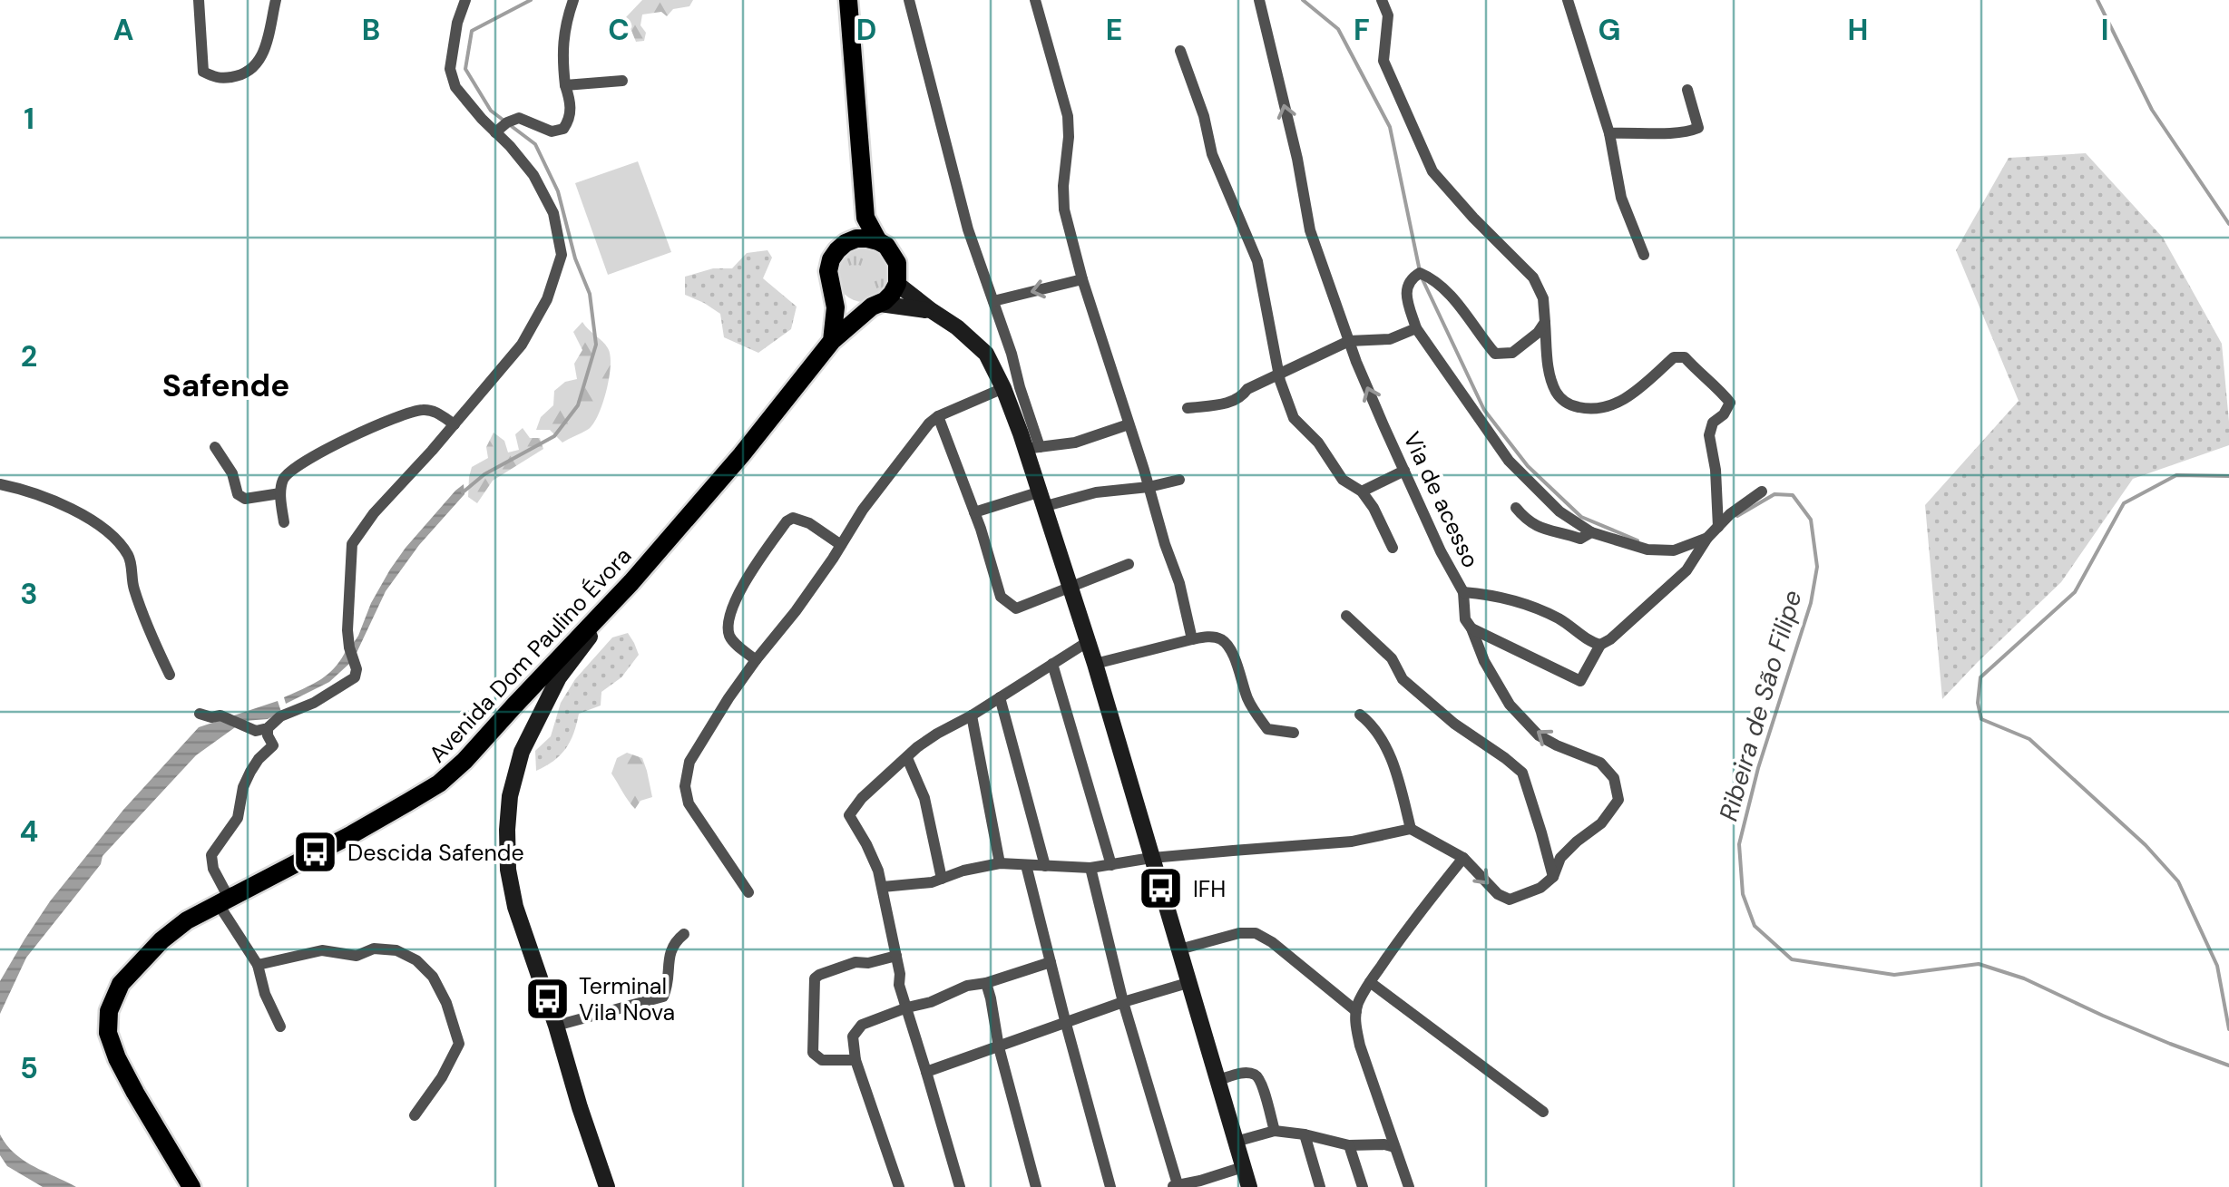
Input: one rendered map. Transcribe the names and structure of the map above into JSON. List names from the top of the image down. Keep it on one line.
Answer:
{"streets":{"main road":["Avenida Dom Paulino Évora"],"street":["Via de acesso"]},"districts":["Safende"],"water":["Ribeira de São Filipe"],"places":{"bus stop":["Descida Safende","IFH","Terminal Vila Nova"]},"grid":{"columns":["A","B","C","D","E","F","G","H","I"],"rows":["1","2","3","4","5"]}}
